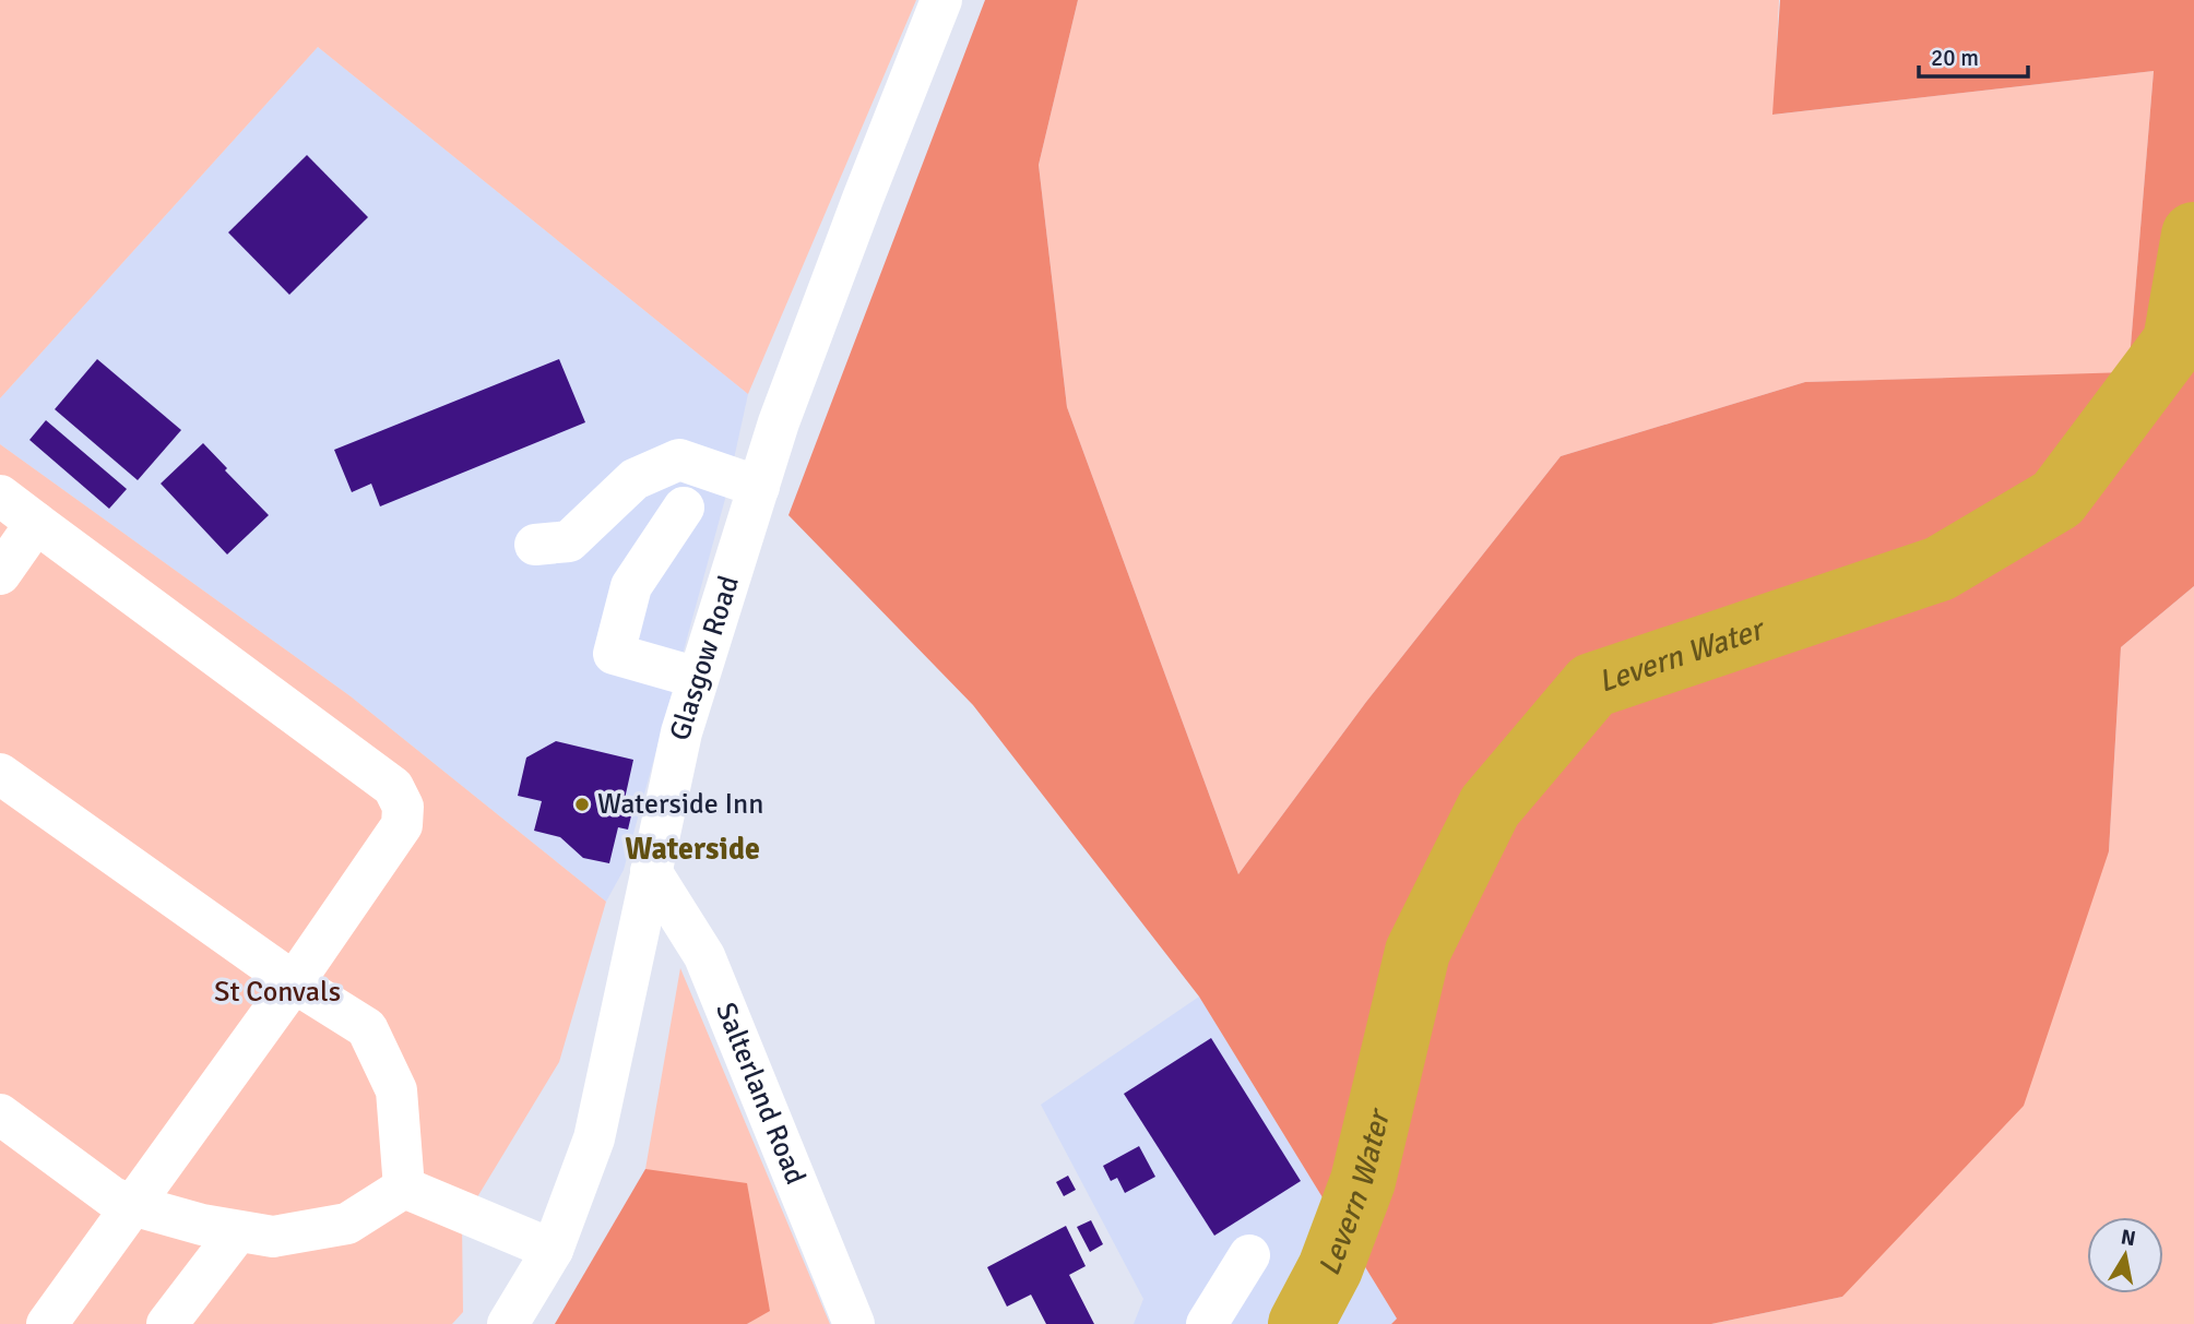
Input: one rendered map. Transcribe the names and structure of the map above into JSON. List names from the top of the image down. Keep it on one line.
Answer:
{"streets":{"main road":["Glasgow Road","Salterland Road"]},"crossings":[["Glasgow Road","Salterland Road"]],"districts":["Waterside"],"water":["Levern Water"],"parks":["St Convals"],"places":["Waterside Inn"],"scale_bar":"20 m","north":"top"}
